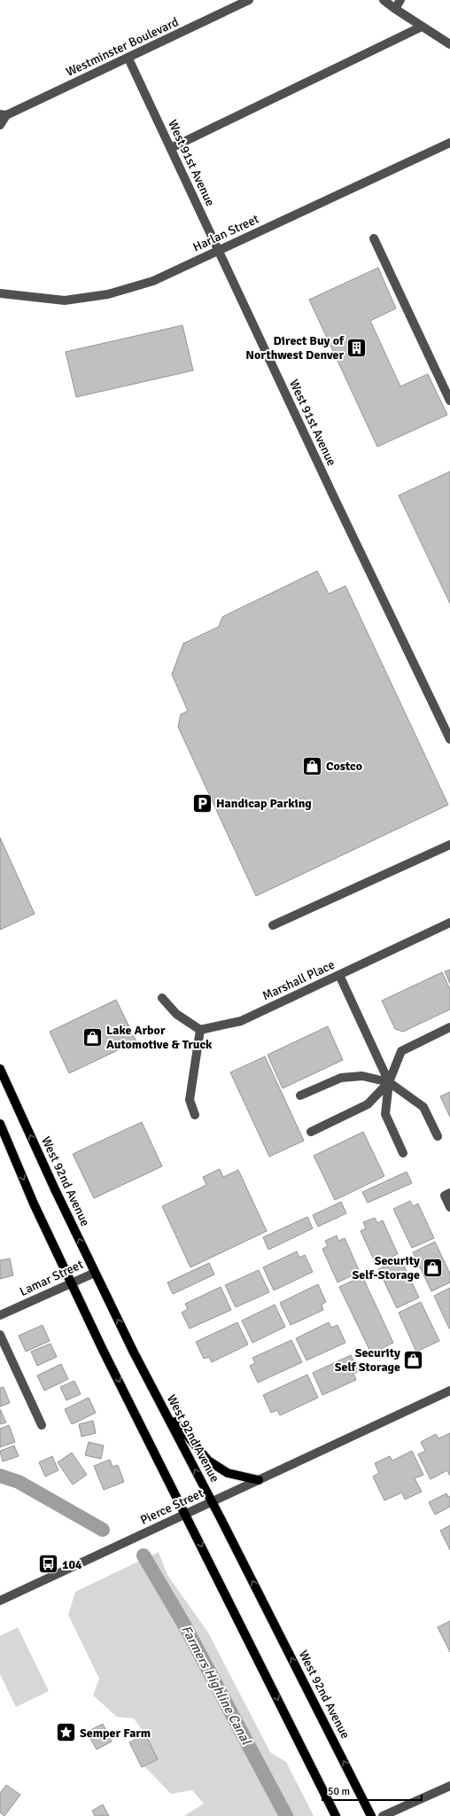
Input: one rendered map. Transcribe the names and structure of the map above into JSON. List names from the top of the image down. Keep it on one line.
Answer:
{"streets":{"main road":["West 92nd Avenue"],"street":["Westminster Boulevard","West 91st Avenue","Harlan Street","Marshall Place","Lamar Street","Pierce Street"]},"crossings":[["Westminster Boulevard","West 91st Avenue"],["West 91st Avenue","Harlan Street"],["West 92nd Avenue","Lamar Street"],["West 92nd Avenue","Pierce Street"]],"water":["Farmers Highline Canal"],"places":{"building":["Direct Buy of Northwest Denver"],"shop":["Costco","Lake Arbor Automotive & Truck","Security Self-Storage","Security Self Storage"],"parking":["Handicap Parking"],"bus stop":["104"],"place":["Semper Farm"]},"scale_bar":"50 m"}
